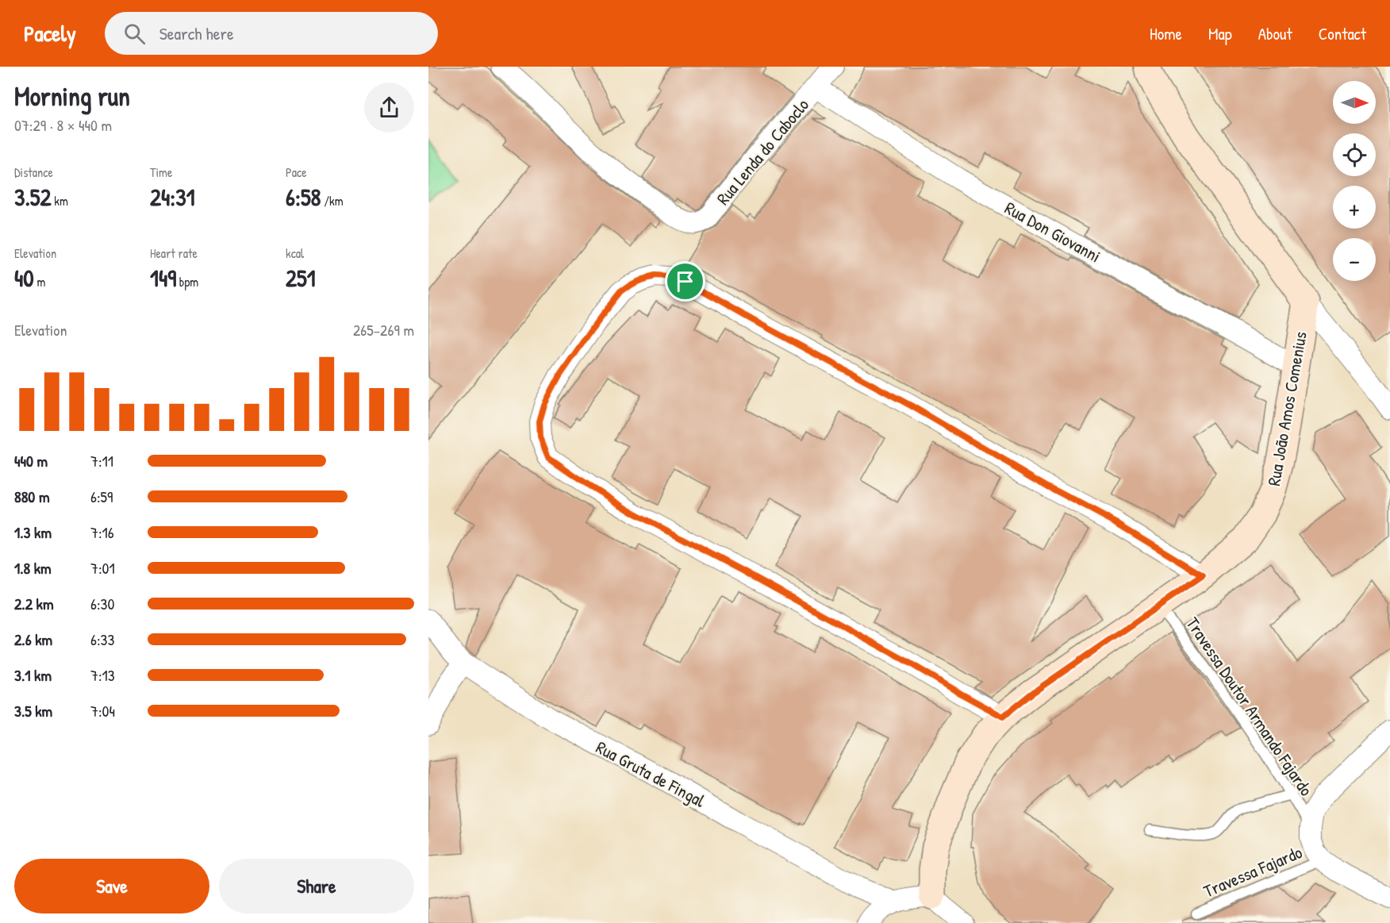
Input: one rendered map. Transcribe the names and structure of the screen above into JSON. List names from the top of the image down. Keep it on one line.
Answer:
{"streets":{"street":["Rua Lenda do Caboclo","Rua Don Giovanni","Rua João Amos Comenius","Rua Gruta de Fingal"],"lane":["Travessa Doutor Armando Fajardo","Travessa Fajardo"]},"crossings":[["Rua Lenda do Caboclo","Rua Don Giovanni"],["Rua Don Giovanni","Rua João Amos Comenius"],["Rua João Amos Comenius","Travessa Doutor Armando Fajardo"]],"north":"right","page":{"header":"Pacely","search":"Search here","nav":["Home","Map","About","Contact"],"heading":["Morning run","07:29 · 8 × 440 m"],"map_buttons":["+","−"],"stats":[["Distance","3.52 km"],["Time","24:31"],["Pace","6:58 /km"],["Elevation","40 m"],["Heart rate","149 bpm"],["kcal","251"]],"chart":["Elevation","265–269 m"],"list":[{"name":"440 m","note":"7:11"},{"name":"880 m","note":"6:59"},{"name":"1.3 km","note":"7:16"},{"name":"1.8 km","note":"7:01"},{"name":"2.2 km","note":"6:30"},{"name":"2.6 km","note":"6:33"},{"name":"3.1 km","note":"7:13"},{"name":"3.5 km","note":"7:04"}],"buttons":["Save","Share"]}}
